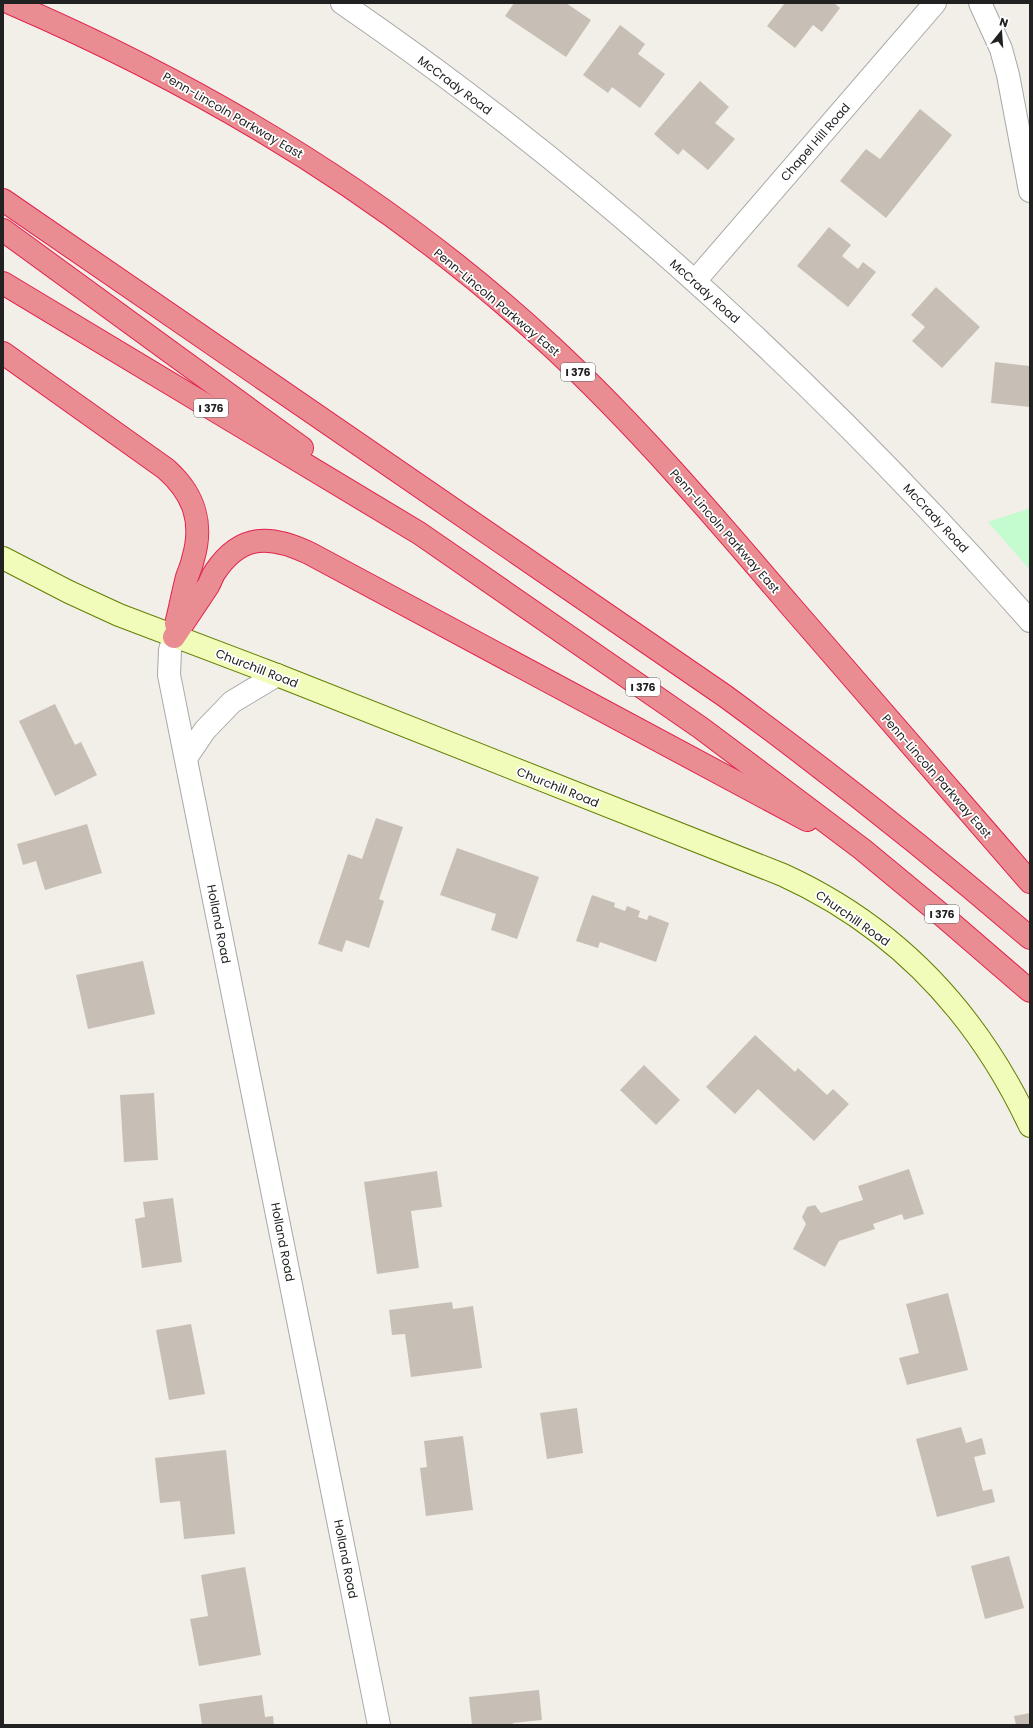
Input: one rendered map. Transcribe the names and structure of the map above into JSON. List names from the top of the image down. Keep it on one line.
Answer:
{"streets":{"highway":["Penn-Lincoln Parkway East","I 376"],"street":["McCrady Road","Chapel Hill Road","Churchill Road","Holland Road"]},"crossings":[["McCrady Road","Chapel Hill Road"],["Churchill Road","Holland Road"]],"north":"top"}
